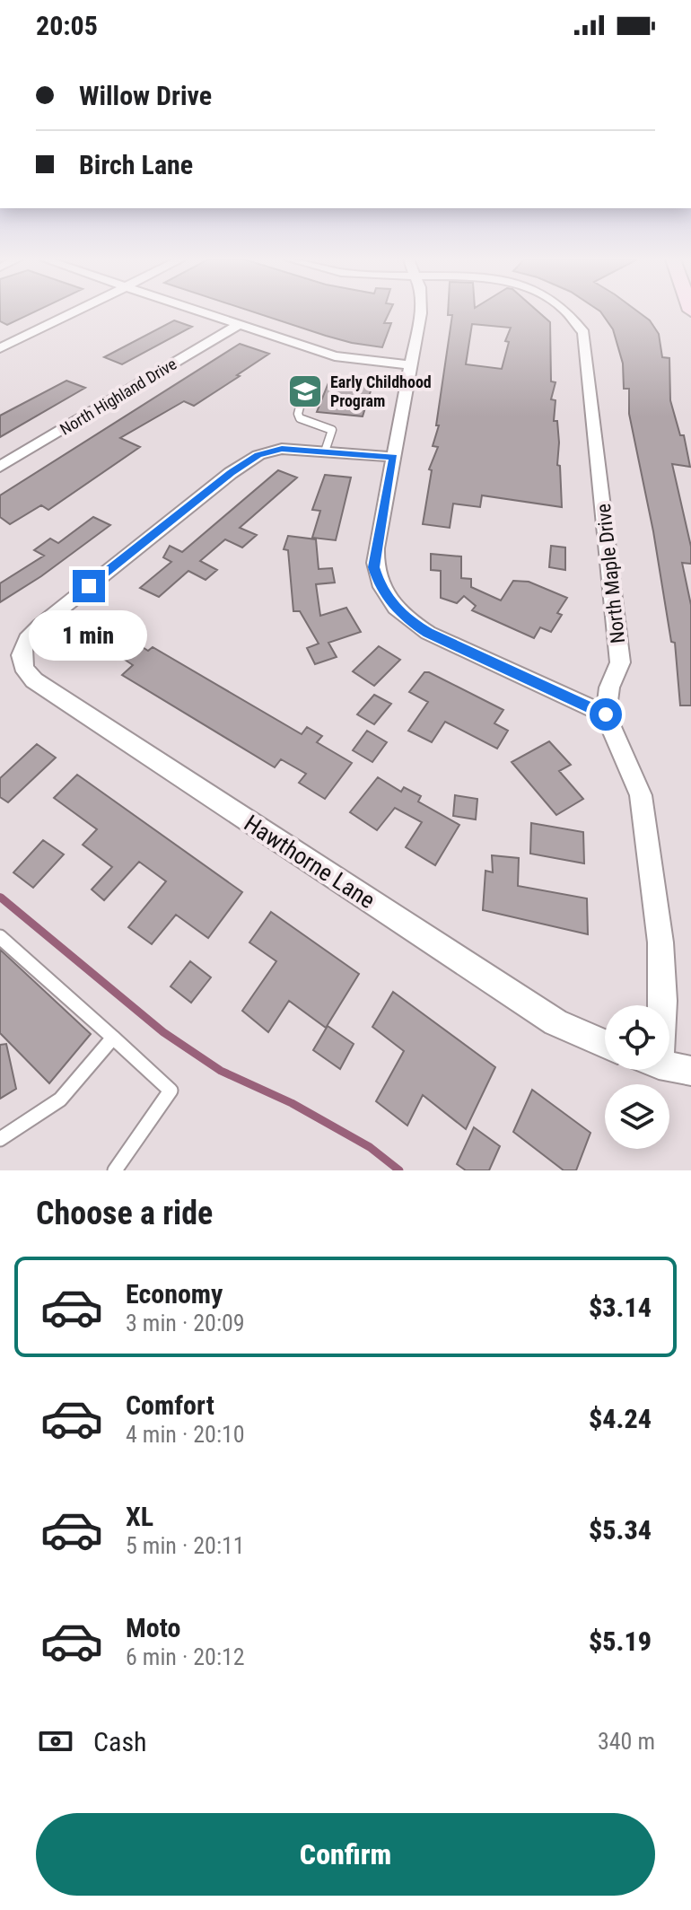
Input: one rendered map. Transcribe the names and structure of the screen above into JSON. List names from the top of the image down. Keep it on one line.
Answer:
{"streets":{"street":["North Highland Drive","North Maple Drive","Hawthorne Lane"]},"places":{"school or university":["Early Childhood Program"]},"page":{"status":"20:05","banner":["Willow Drive","Birch Lane"],"bubble":"1 min","heading":"Choose a ride","list":[{"name":"Economy","note":"3 min · 20:09","value":"$3.14"},{"name":"Comfort","note":"4 min · 20:10","value":"$4.24"},{"name":"XL","note":"5 min · 20:11","value":"$5.34"},{"name":"Moto","note":"6 min · 20:12","value":"$5.19"}],"pay":["Cash","340 m"],"buttons":"Confirm"}}
